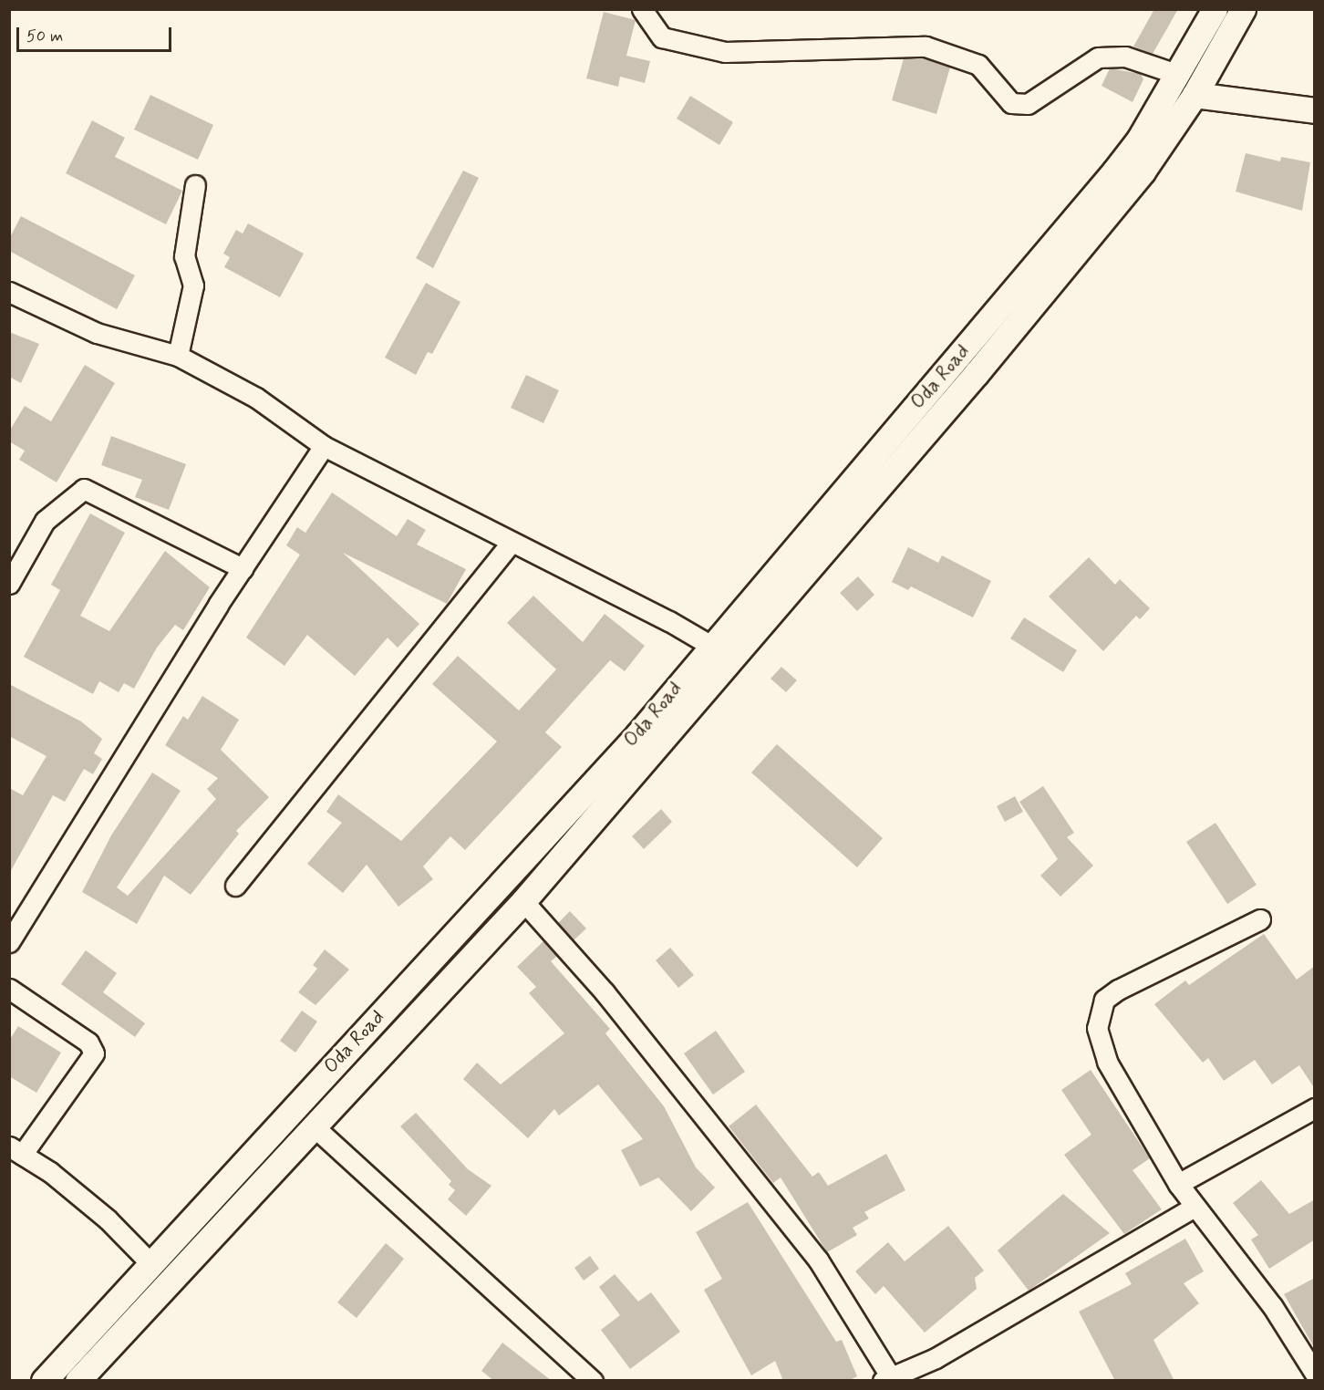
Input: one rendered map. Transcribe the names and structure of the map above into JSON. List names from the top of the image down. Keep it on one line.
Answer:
{"streets":{"street":["Oda Road"]},"scale_bar":"50 m"}
